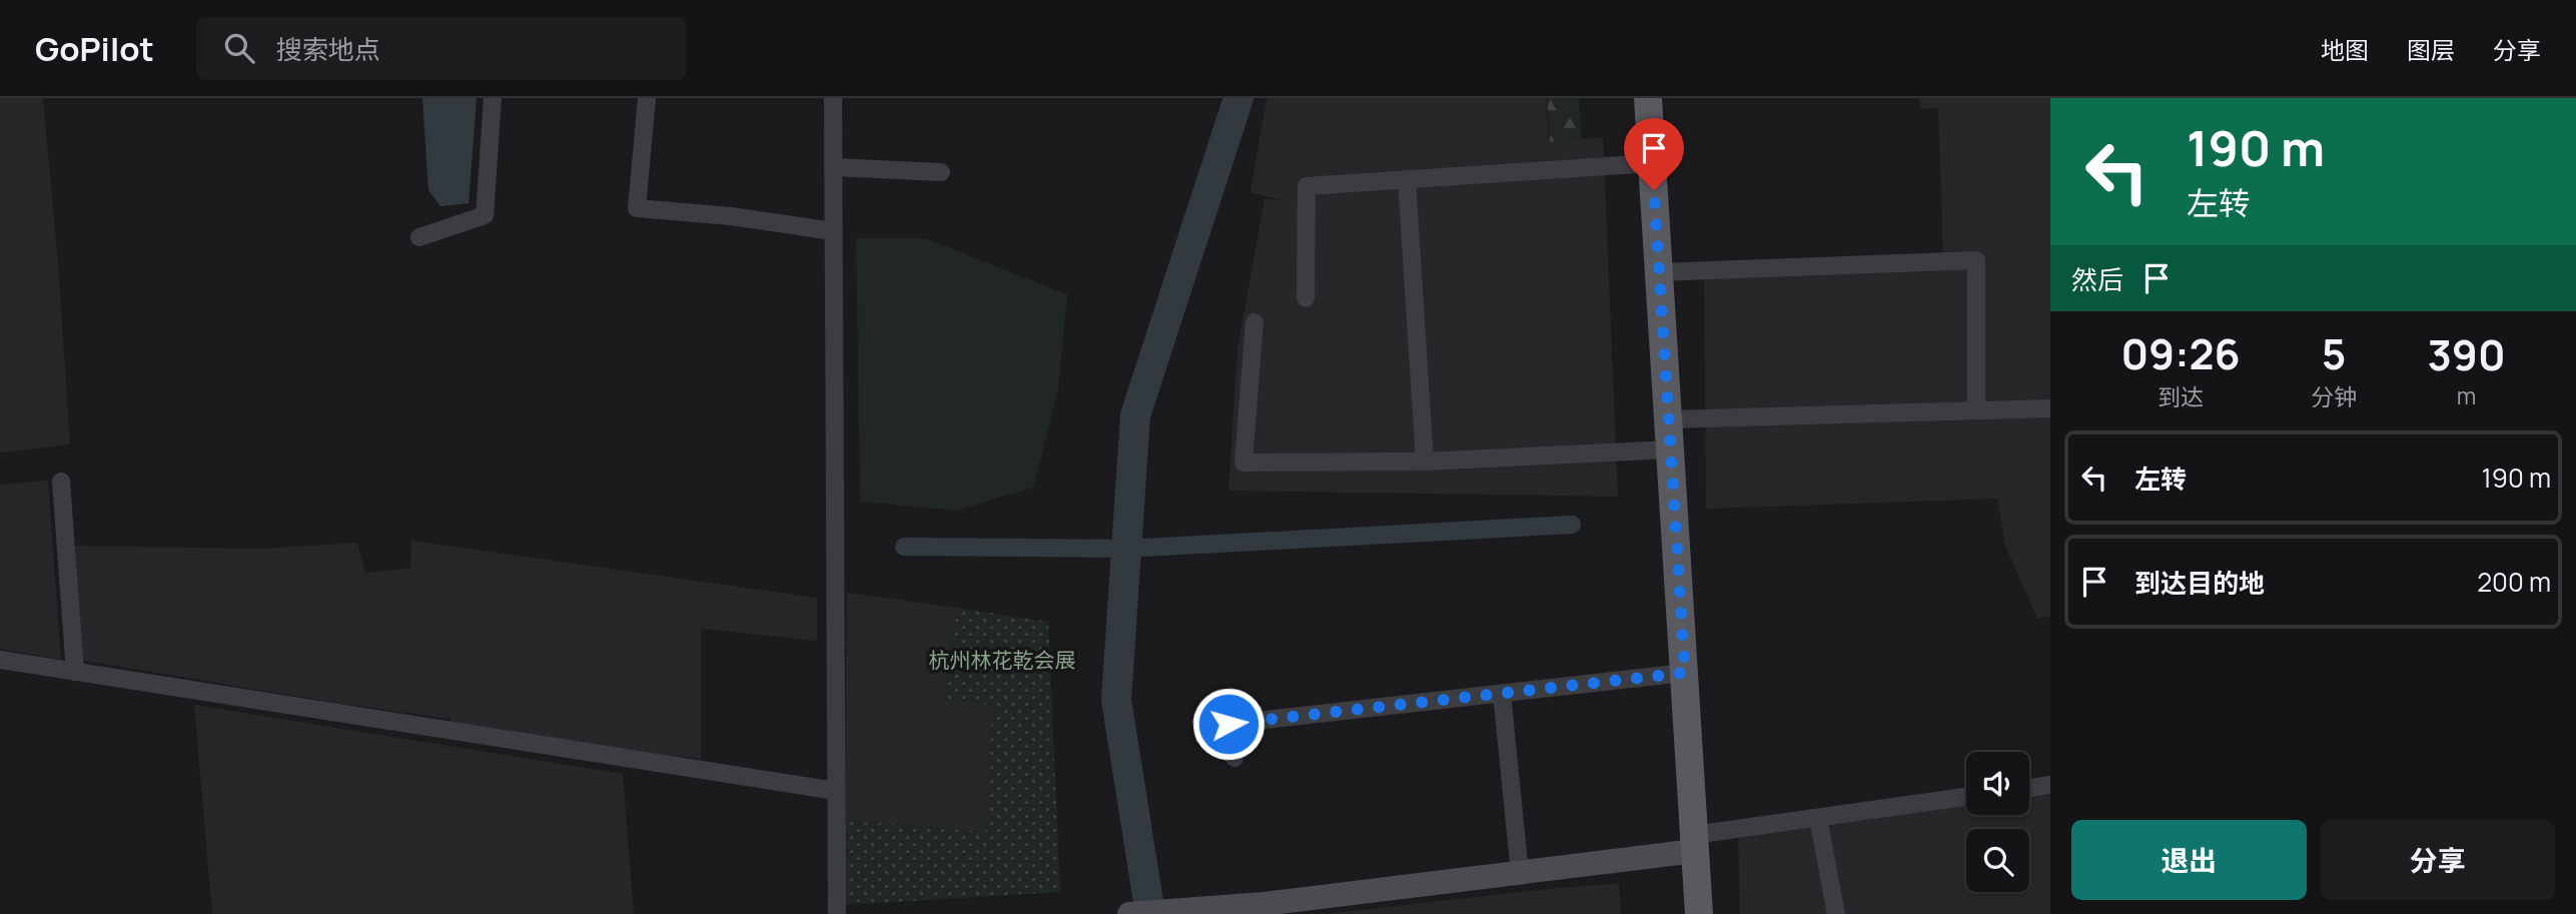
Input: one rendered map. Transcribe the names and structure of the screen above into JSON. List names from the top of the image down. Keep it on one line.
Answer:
{"parks":["杭州林花乾会展"],"page":{"header":"GoPilot","search":"搜索地点","nav":["地图","图层","分享"],"turn":["190 m","左转"],"then":"然后","eta":["09:26","到达","5","分钟","390","m"],"list":[{"name":"左转","value":"190 m"},{"name":"到达目的地","value":"200 m"}],"buttons":["退出","分享"]}}
